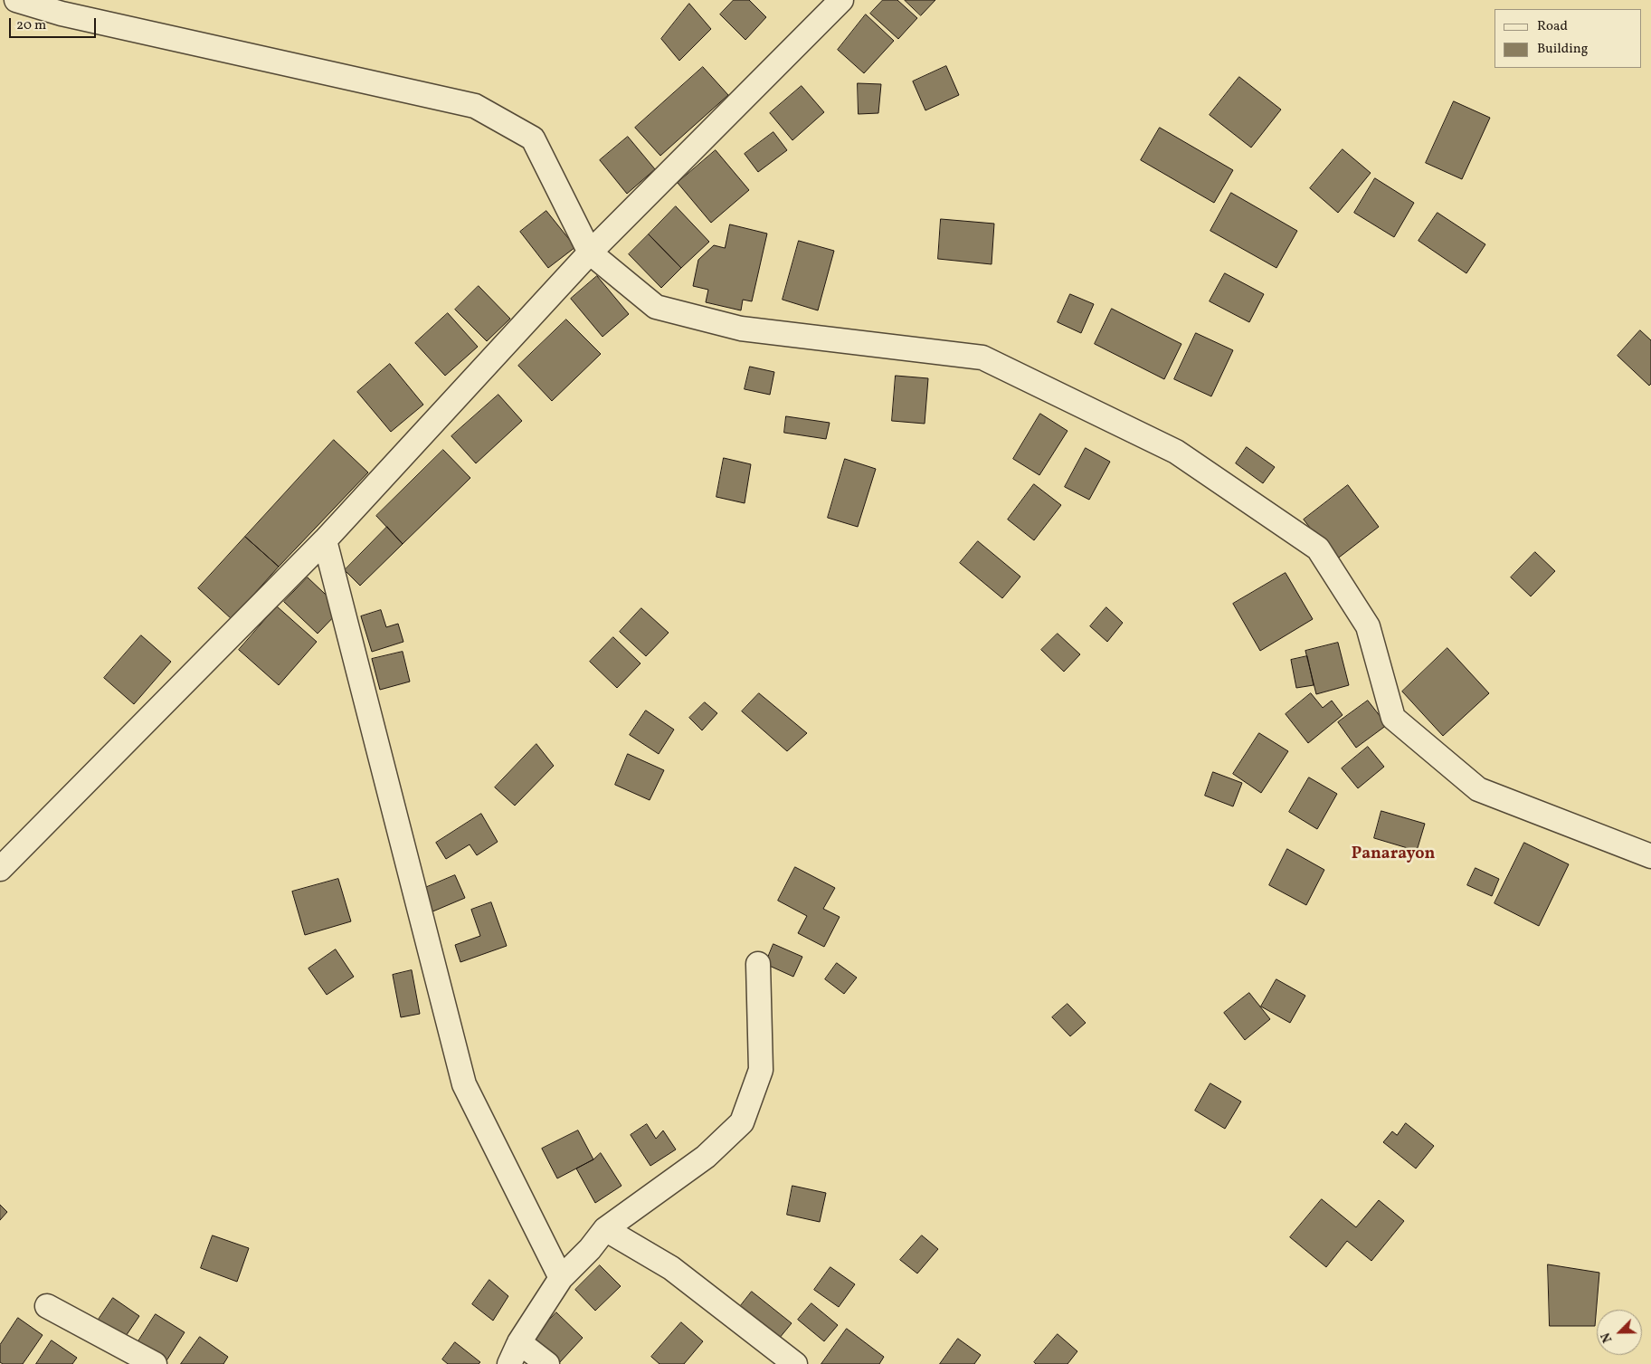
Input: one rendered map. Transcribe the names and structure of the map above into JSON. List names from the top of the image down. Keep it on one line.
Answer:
{"districts":["Panarayon"],"legend":["Road","Building"],"scale_bar":"20 m","north":"bottom left"}
